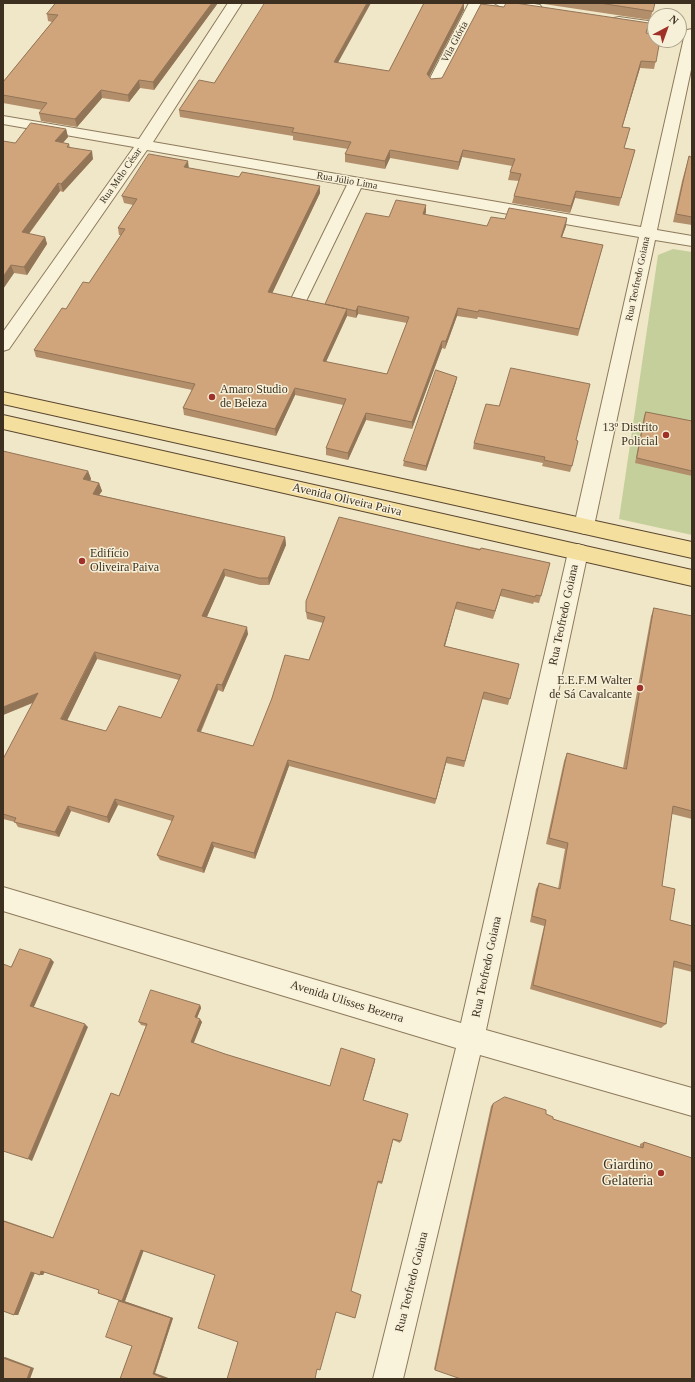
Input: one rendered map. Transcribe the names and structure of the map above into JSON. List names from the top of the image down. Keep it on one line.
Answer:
{"streets":{"main road":["Avenida Oliveira Paiva"],"street":["Vila Glória","Rua Melo César","Rua Júlio Lima","Rua Teofredo Goiana","Avenida Ulisses Bezerra"]},"crossings":[["Rua Melo César","Rua Júlio Lima"],["Rua Júlio Lima","Rua Teofredo Goiana"],["Rua Teofredo Goiana","Avenida Oliveira Paiva"],["Rua Teofredo Goiana","Avenida Ulisses Bezerra"]],"places":["Amaro Studio de Beleza","13º Distrito Policial","Edifício Oliveira Paiva","E.E.F.M Walter de Sá Cavalcante","Giardino Gelateria"],"north":"top right"}
